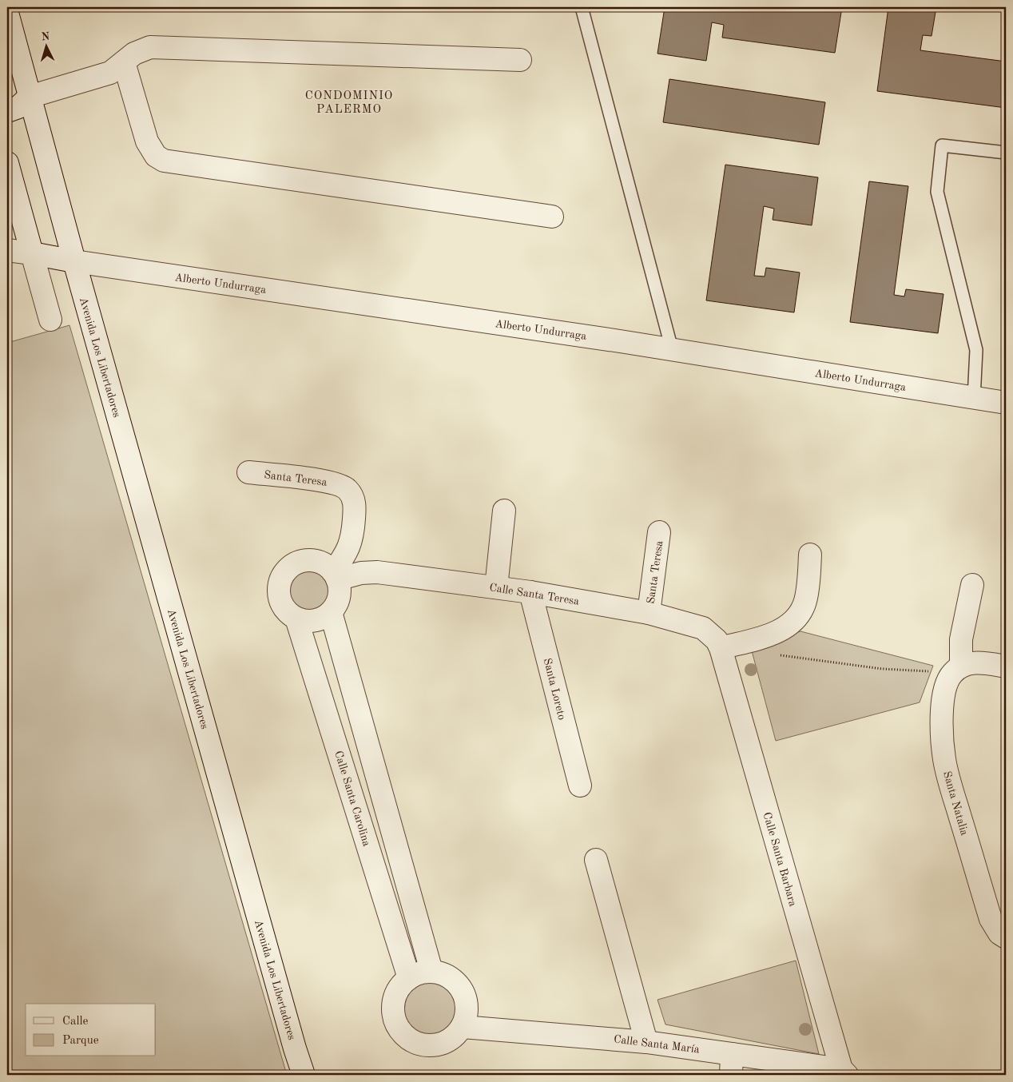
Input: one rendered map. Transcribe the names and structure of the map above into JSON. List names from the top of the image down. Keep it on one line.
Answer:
{"streets":{"street":["Alberto Undurraga","Avenida Los Libertadores","Santa Teresa","Calle Santa Teresa","Santa Loreto","Calle Santa Carolina","Santa Natalia","Calle Santa Barbara","Calle Santa María"]},"crossings":[["Alberto Undurraga","Avenida Los Libertadores"],["Santa Teresa","Calle Santa Teresa"],["Santa Teresa","Calle Santa Carolina"],["Calle Santa Teresa","Santa Loreto"],["Calle Santa Teresa","Calle Santa Carolina"],["Calle Santa Teresa","Calle Santa Barbara"],["Calle Santa Carolina","Calle Santa María"],["Calle Santa Barbara","Calle Santa María"]],"districts":["CONDOMINIO PALERMO"],"legend":["Calle","Parque"],"north":"top"}
